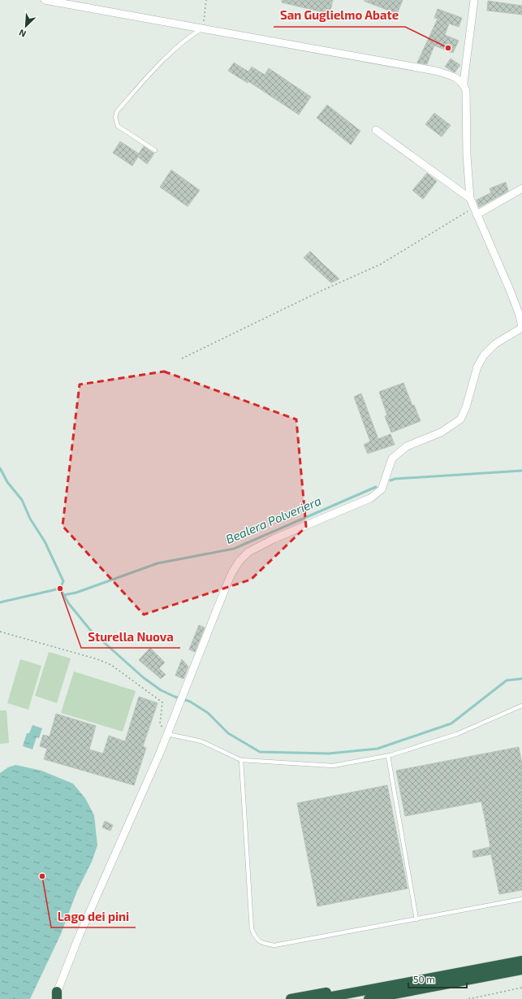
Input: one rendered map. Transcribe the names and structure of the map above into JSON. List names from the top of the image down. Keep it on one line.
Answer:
{"water":["Bealera Polveriera"],"places":["San Guglielmo Abate","Sturella Nuova","Lago dei pini"],"scale_bar":"50 m","north":"bottom left"}
